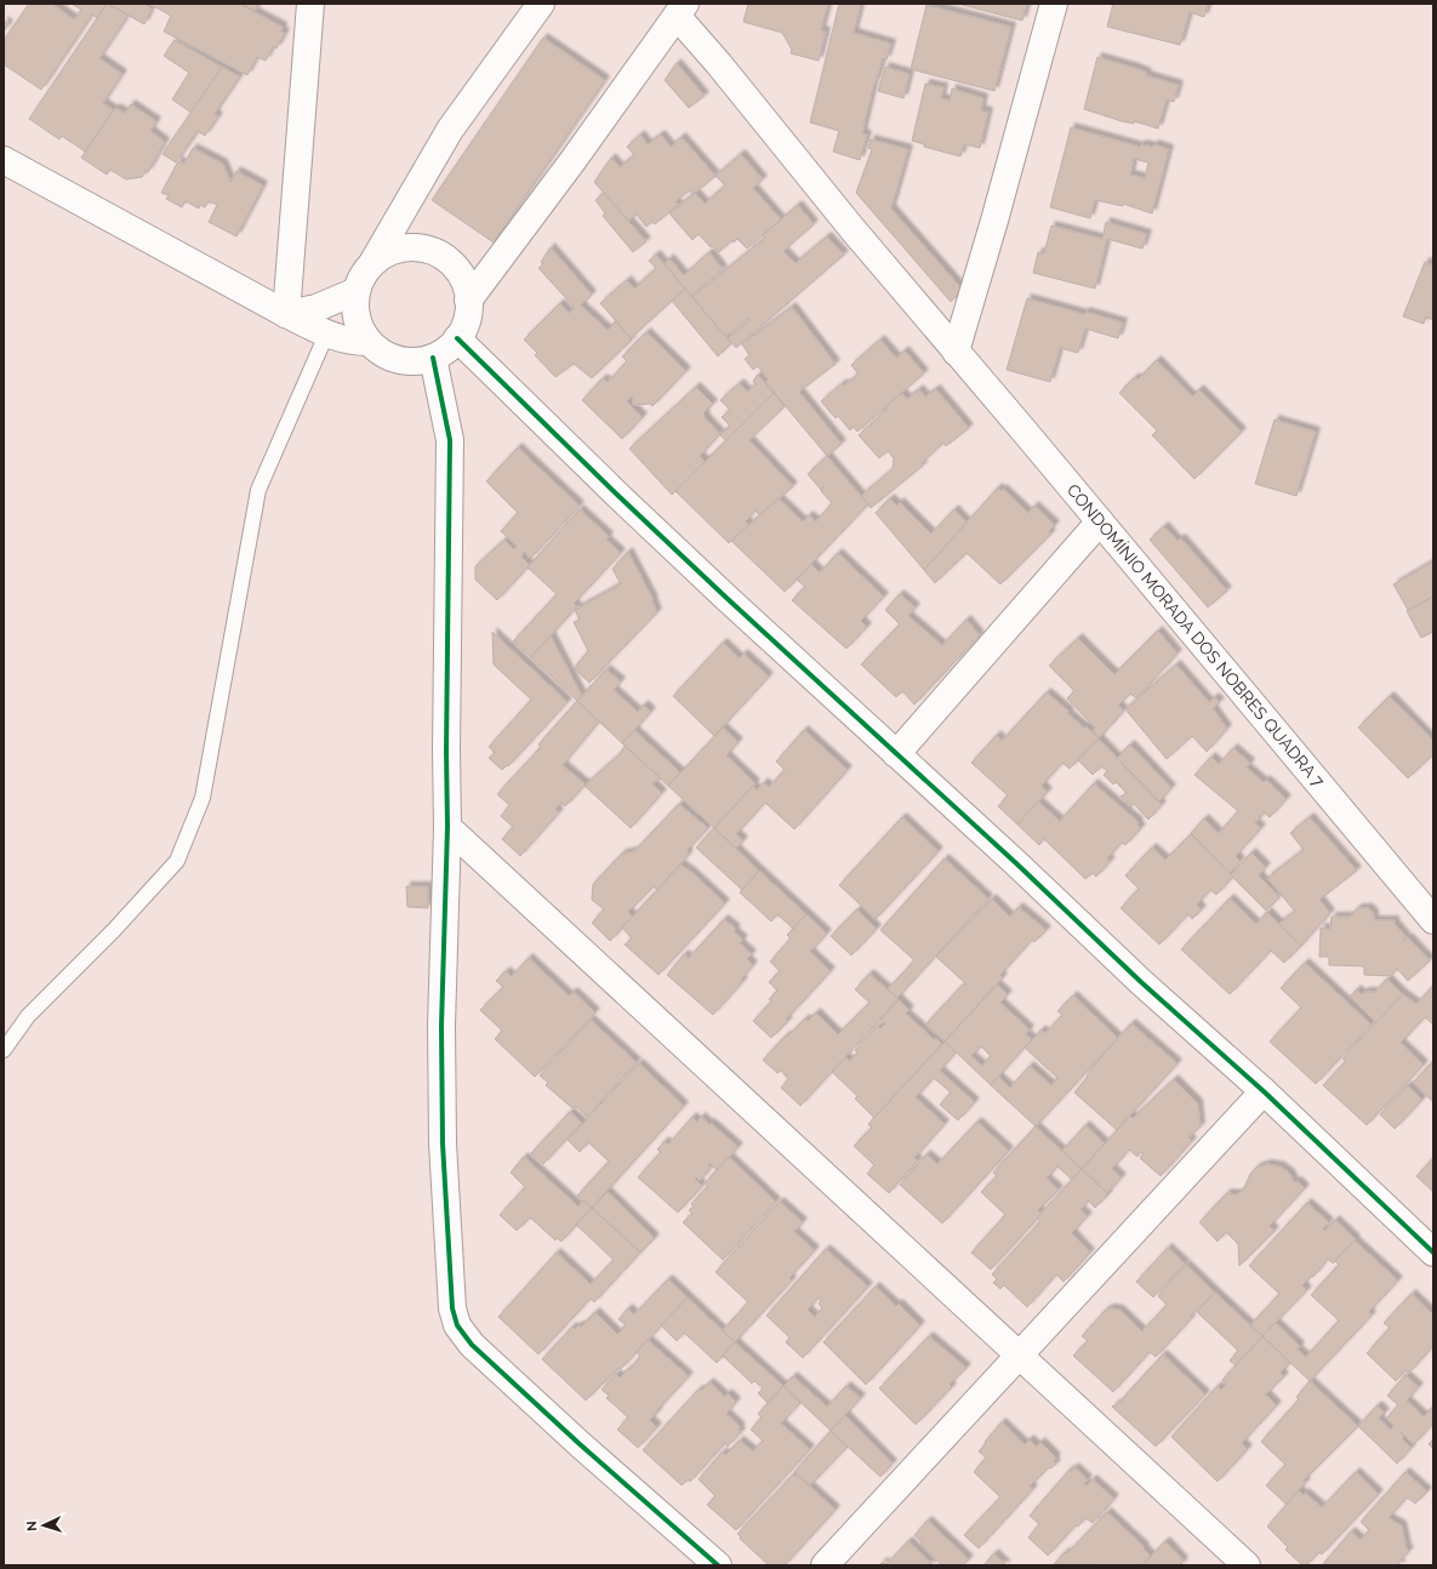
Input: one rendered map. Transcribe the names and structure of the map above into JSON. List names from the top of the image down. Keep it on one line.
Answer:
{"streets":{"street":["CONDOMÍNIO MORADA DOS NOBRES QUADRA 7"]},"north":"left"}
